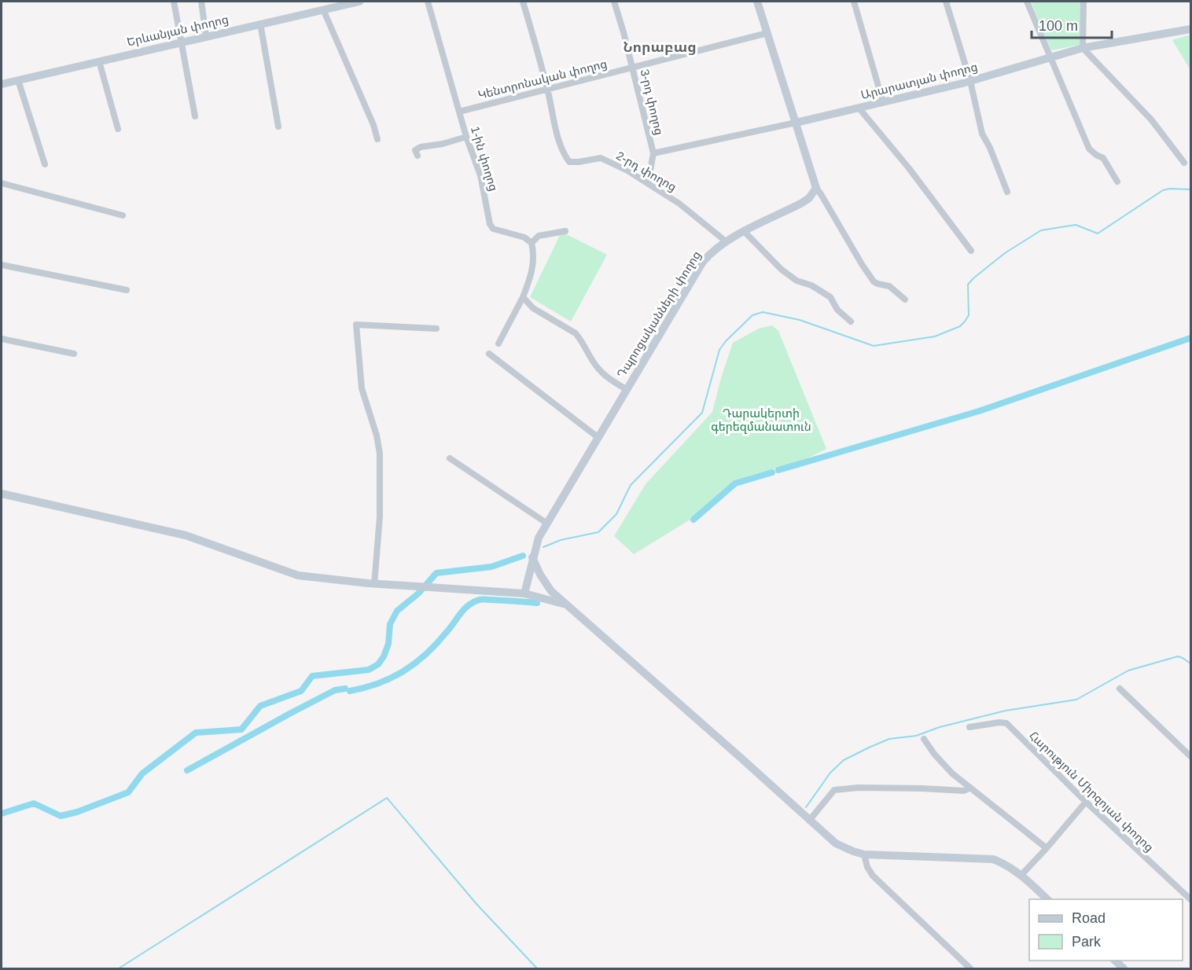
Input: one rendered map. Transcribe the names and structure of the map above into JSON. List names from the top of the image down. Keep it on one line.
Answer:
{"streets":{"main road":["Երևանյան փողոց","Արարատյան փողոց","Դպրոցականների փողոց"],"street":["Կենտրոնական փողոց","3-րդ փողոց","1-ին փողոց","2-րդ փողոց","Հարություն Միրզոյան փողոց"]},"crossings":[["Կենտրոնական փողոց","3-րդ փողոց"],["Կենտրոնական փողոց","1-ին փողոց"],["Կենտրոնական փողոց","2-րդ փողոց"],["Արարատյան փողոց","3-րդ փողոց"],["2-րդ փողոց","Դպրոցականների փողոց"]],"districts":["Նորաբաց"],"parks":["Դարակերտի գերեզմանատուն"],"legend":["Road","Park"],"scale_bar":"100 m"}
